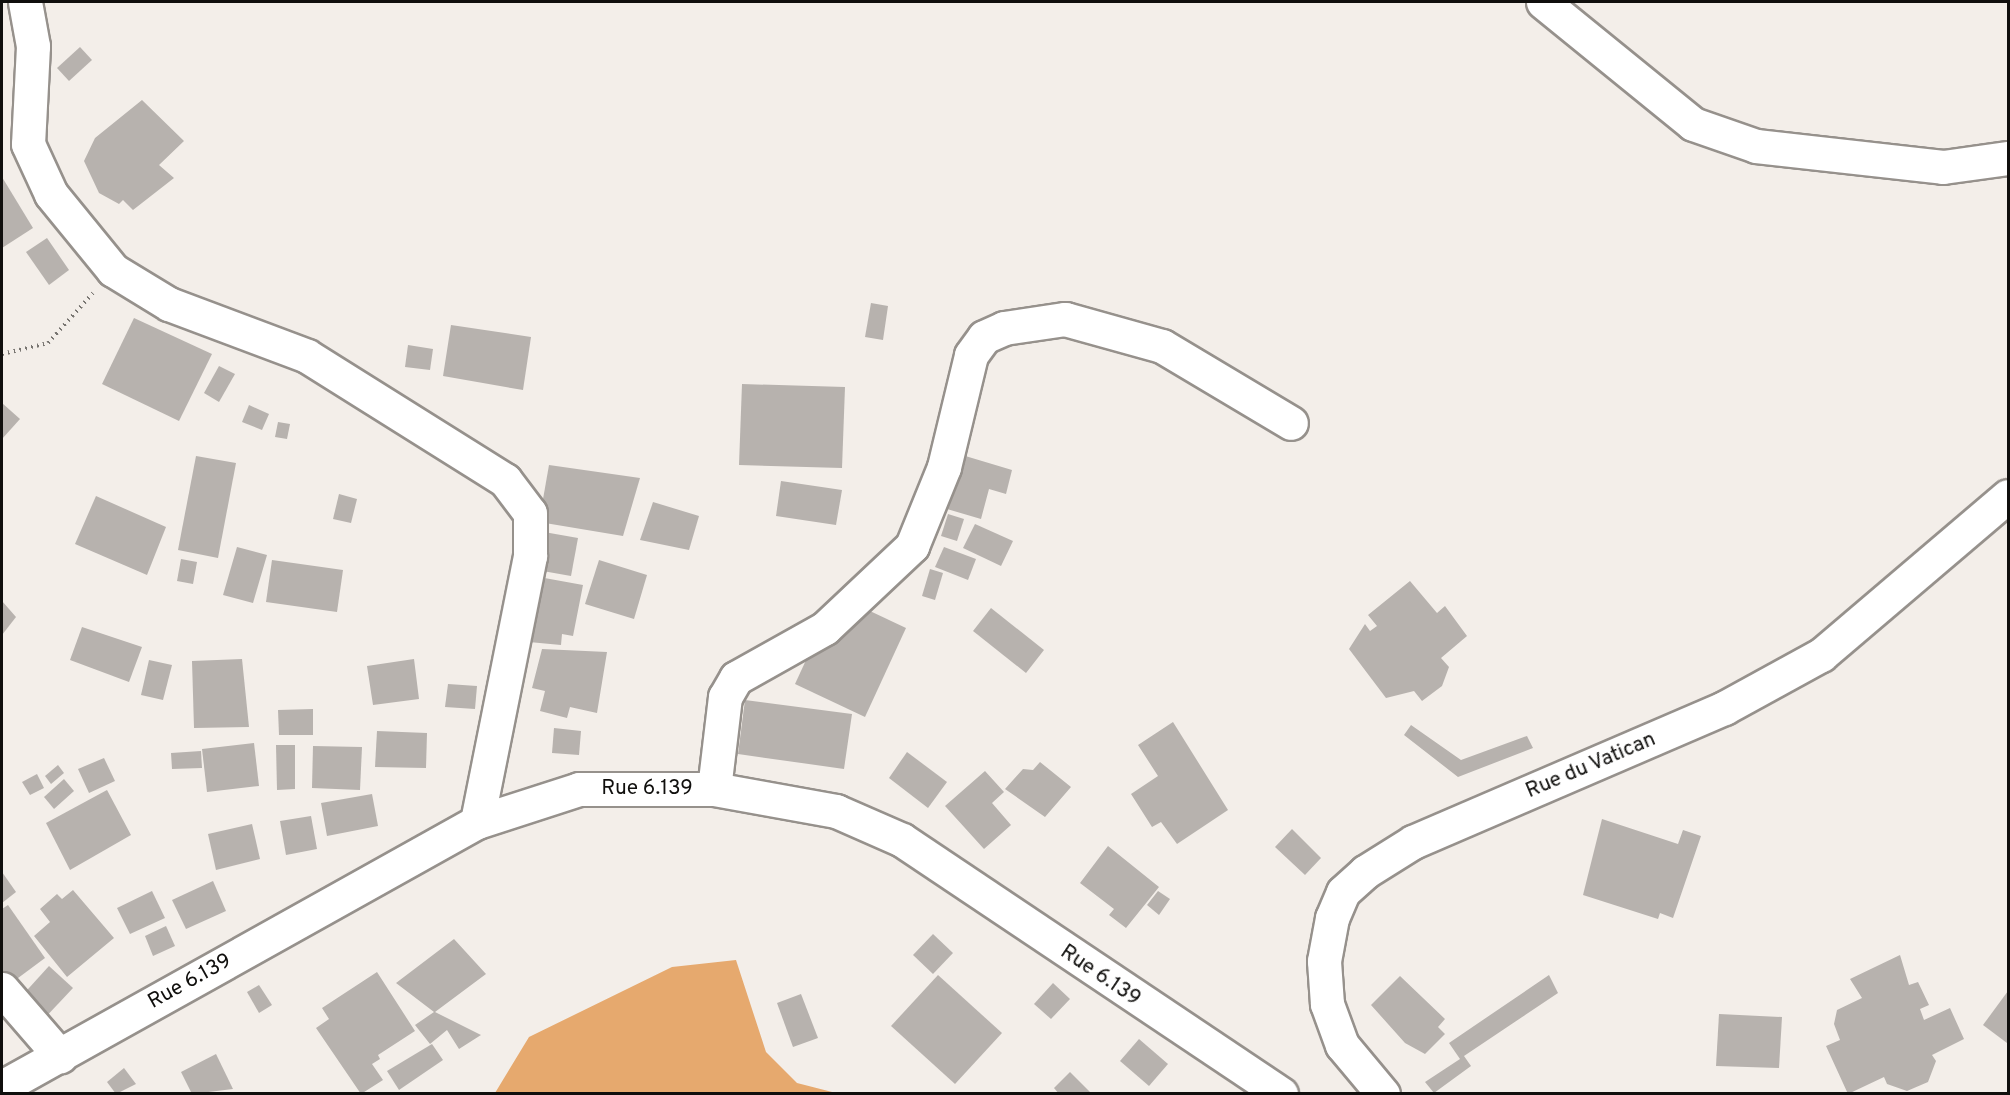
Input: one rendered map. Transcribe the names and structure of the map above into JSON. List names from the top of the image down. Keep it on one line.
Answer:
{"streets":{"street":["Rue du Vatican","Rue 6.139"]}}
